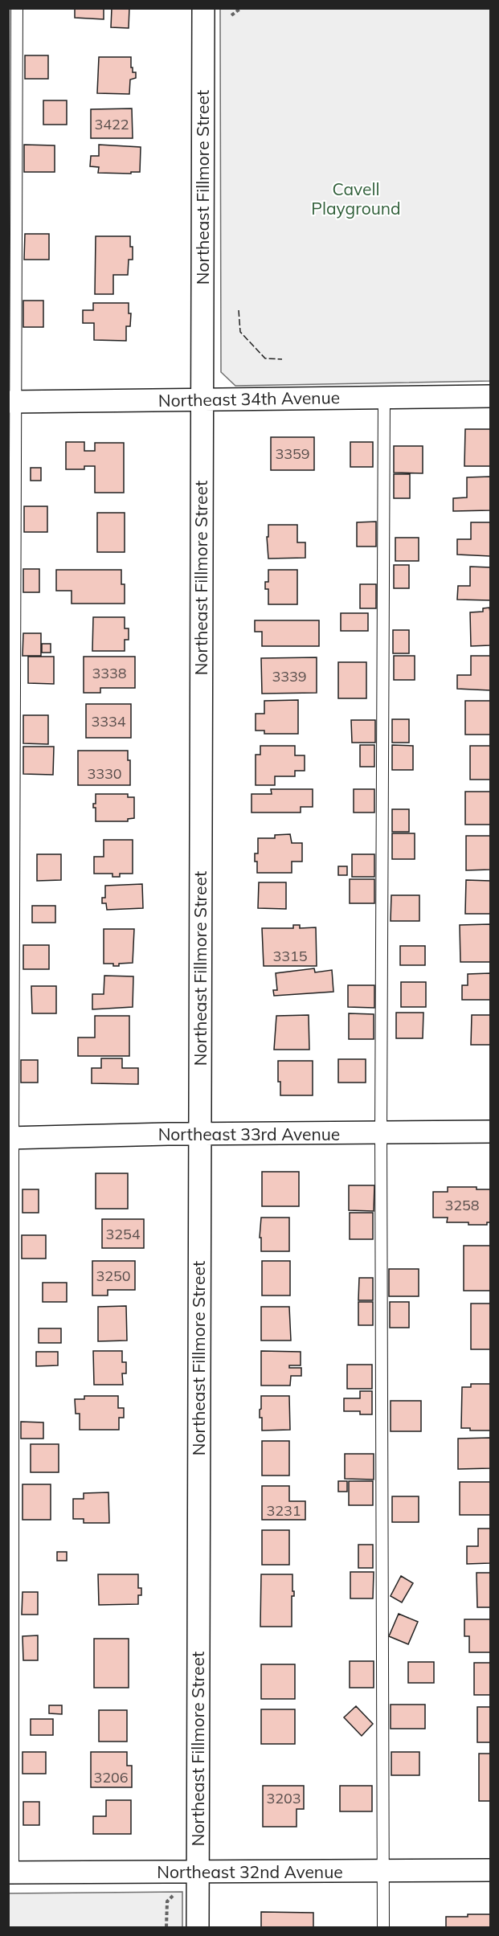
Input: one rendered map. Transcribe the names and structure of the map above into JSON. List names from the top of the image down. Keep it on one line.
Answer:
{"streets":{"street":["Northeast Fillmore Street","Northeast 34th Avenue","Northeast 33rd Avenue","Northeast 32nd Avenue"]},"crossings":[["Northeast Fillmore Street","Northeast 34th Avenue"],["Northeast Fillmore Street","Northeast 33rd Avenue"],["Northeast Fillmore Street","Northeast 32nd Avenue"]],"parks":["Cavell Playground"],"house_numbers":["3422","3359","3338","3339","3334","3330","3315","3258","3254","3250","3231","3206","3203"]}
